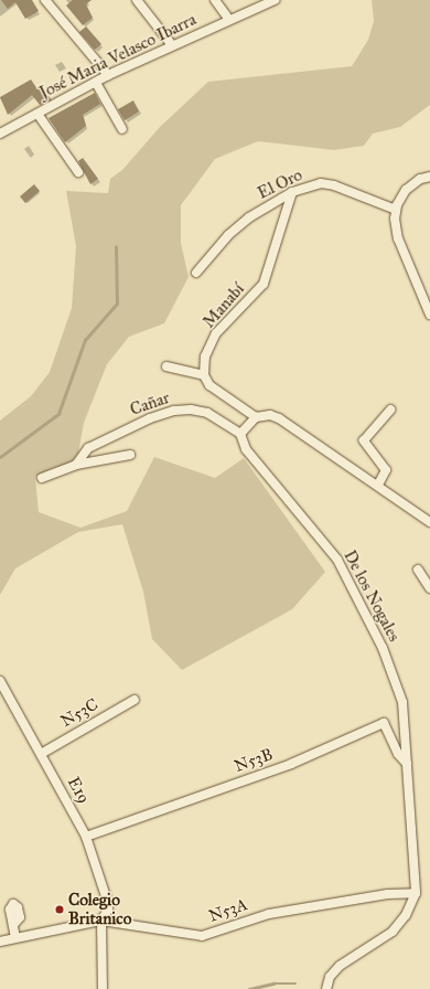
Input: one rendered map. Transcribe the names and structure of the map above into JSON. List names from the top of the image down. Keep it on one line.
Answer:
{"streets":{"street":["José Maria Velasco Ibarra","El Oro","Manabí","Cañar","De los Nogales","N53C","N53B","E19","N53A"]},"crossings":[["El Oro","Manabí"],["Cañar","De los Nogales"],["De los Nogales","N53B"],["De los Nogales","N53A"],["N53C","E19"],["N53B","E19"],["E19","N53A"]],"places":["Colegio Britanico"]}
